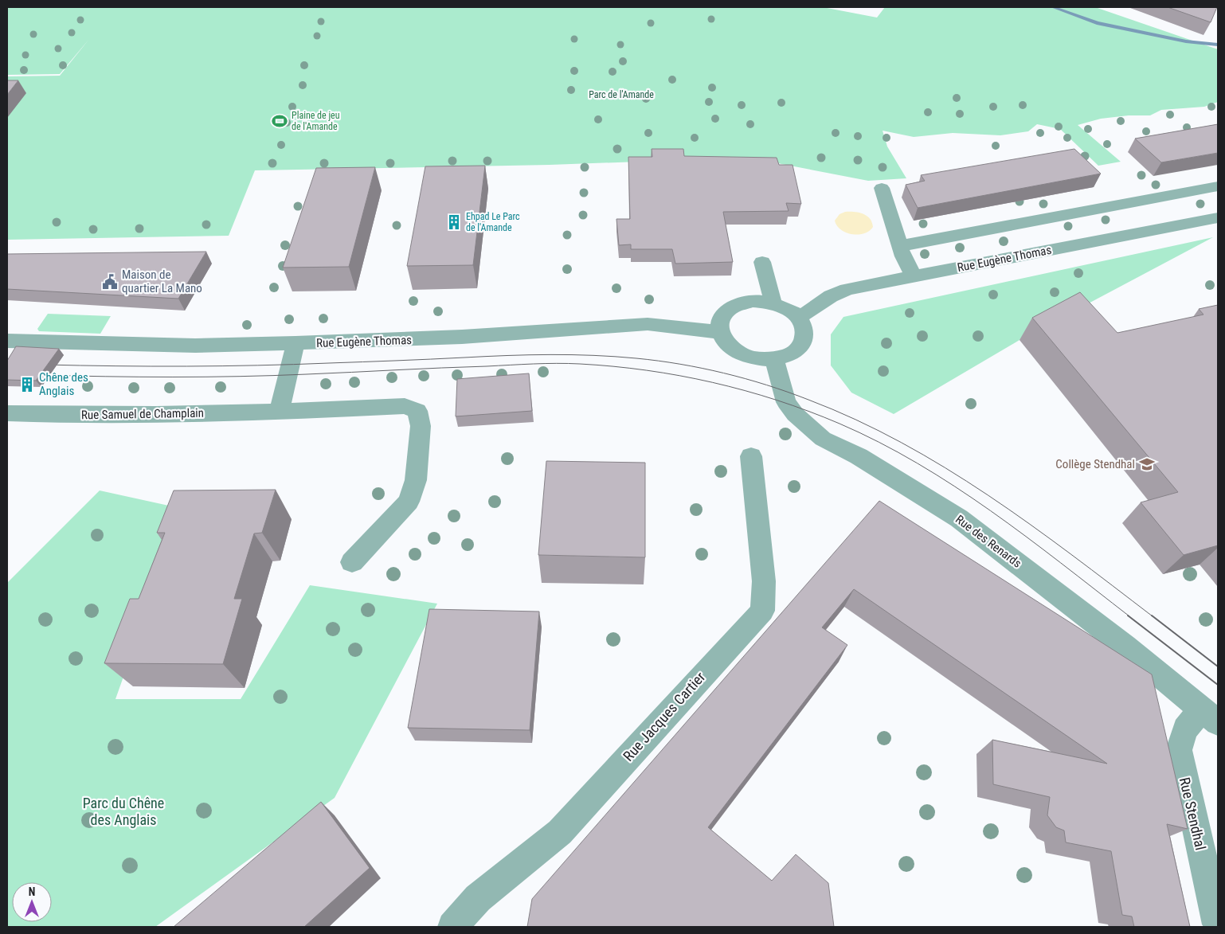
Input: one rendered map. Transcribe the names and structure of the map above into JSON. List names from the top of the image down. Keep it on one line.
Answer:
{"streets":{"street":["Rue Eugène Thomas","Rue Samuel de Champlain","Rue des Renards","Rue Jacques Cartier","Rue Stendhal"]},"crossings":[["Rue Eugène Thomas","Rue des Renards"],["Rue des Renards","Rue Stendhal"]],"parks":["Parc de l'Amande","Parc du Chêne des Anglais"],"places":{"sports":["Plaine de jeu de l'Amande"],"building":["Ehpad Le Parc de l'Amande","Chêne des Anglais"],"public building":["Maison de quartier La Mano"],"school or university":["Collège Stendhal"]},"north":"top"}
